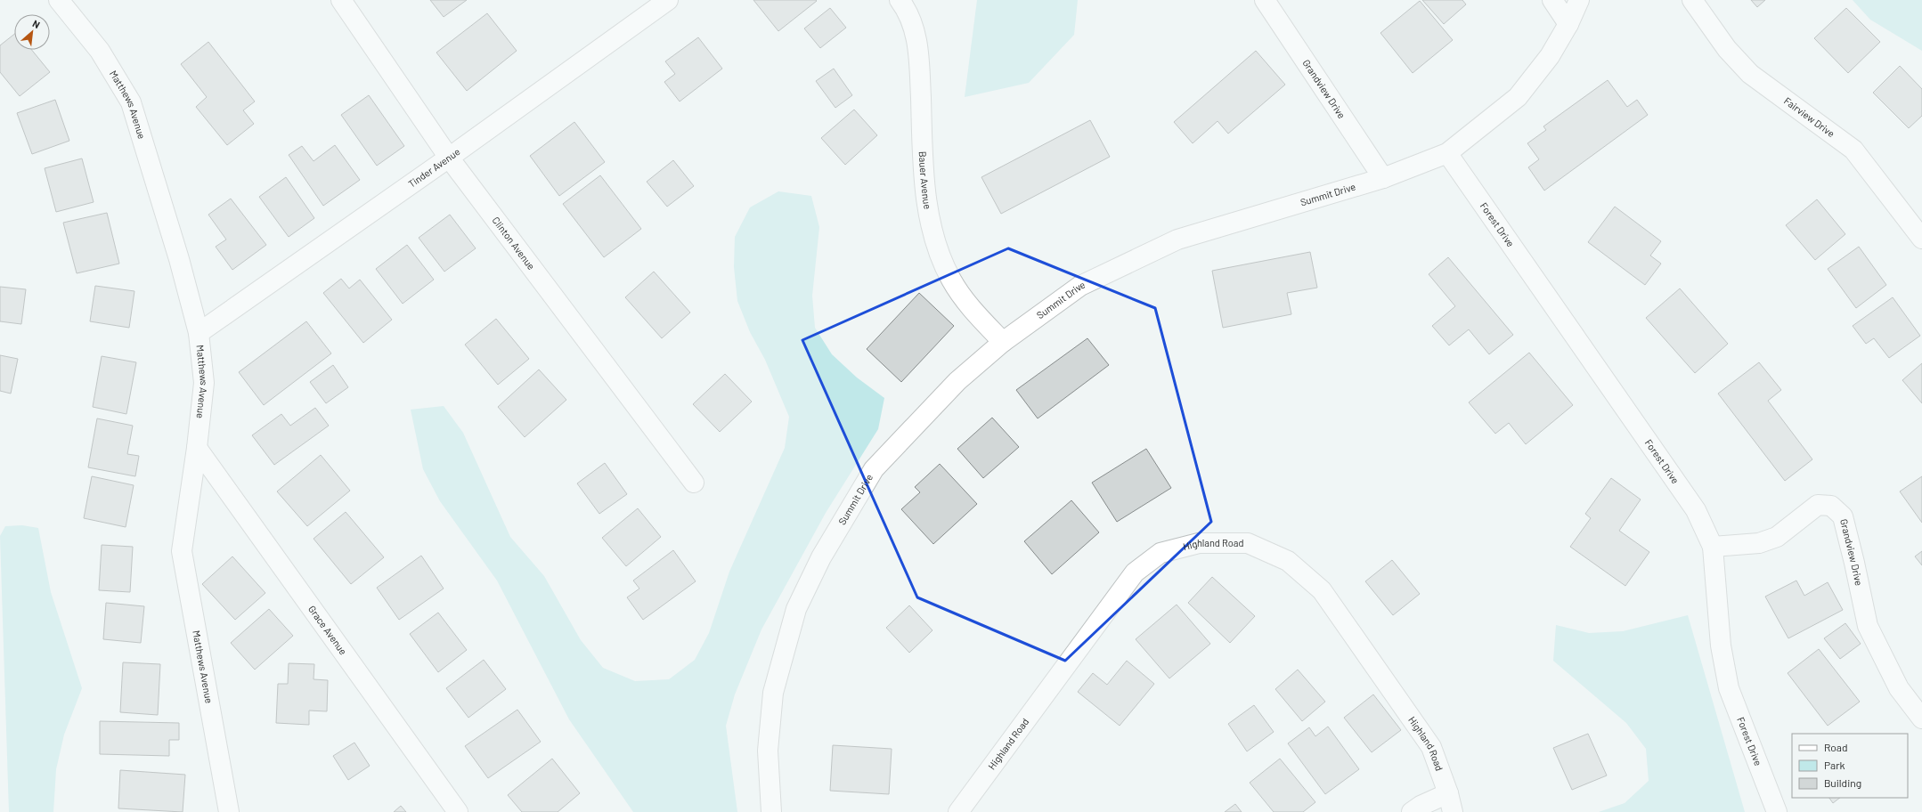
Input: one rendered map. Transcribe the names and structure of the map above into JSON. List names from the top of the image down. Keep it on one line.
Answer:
{"streets":{"street":["Grandview Drive","Matthews Avenue","Fairview Drive","Tinder Avenue","Bauer Avenue","Summit Drive","Forest Drive","Clinton Avenue","Highland Road","Grace Avenue"]},"crossings":[["Grandview Drive","Summit Drive"],["Grandview Drive","Forest Drive"],["Matthews Avenue","Tinder Avenue"],["Matthews Avenue","Grace Avenue"],["Tinder Avenue","Clinton Avenue"],["Bauer Avenue","Summit Drive"],["Summit Drive","Forest Drive"]],"legend":["Road","Park","Building"],"north":"top right"}
